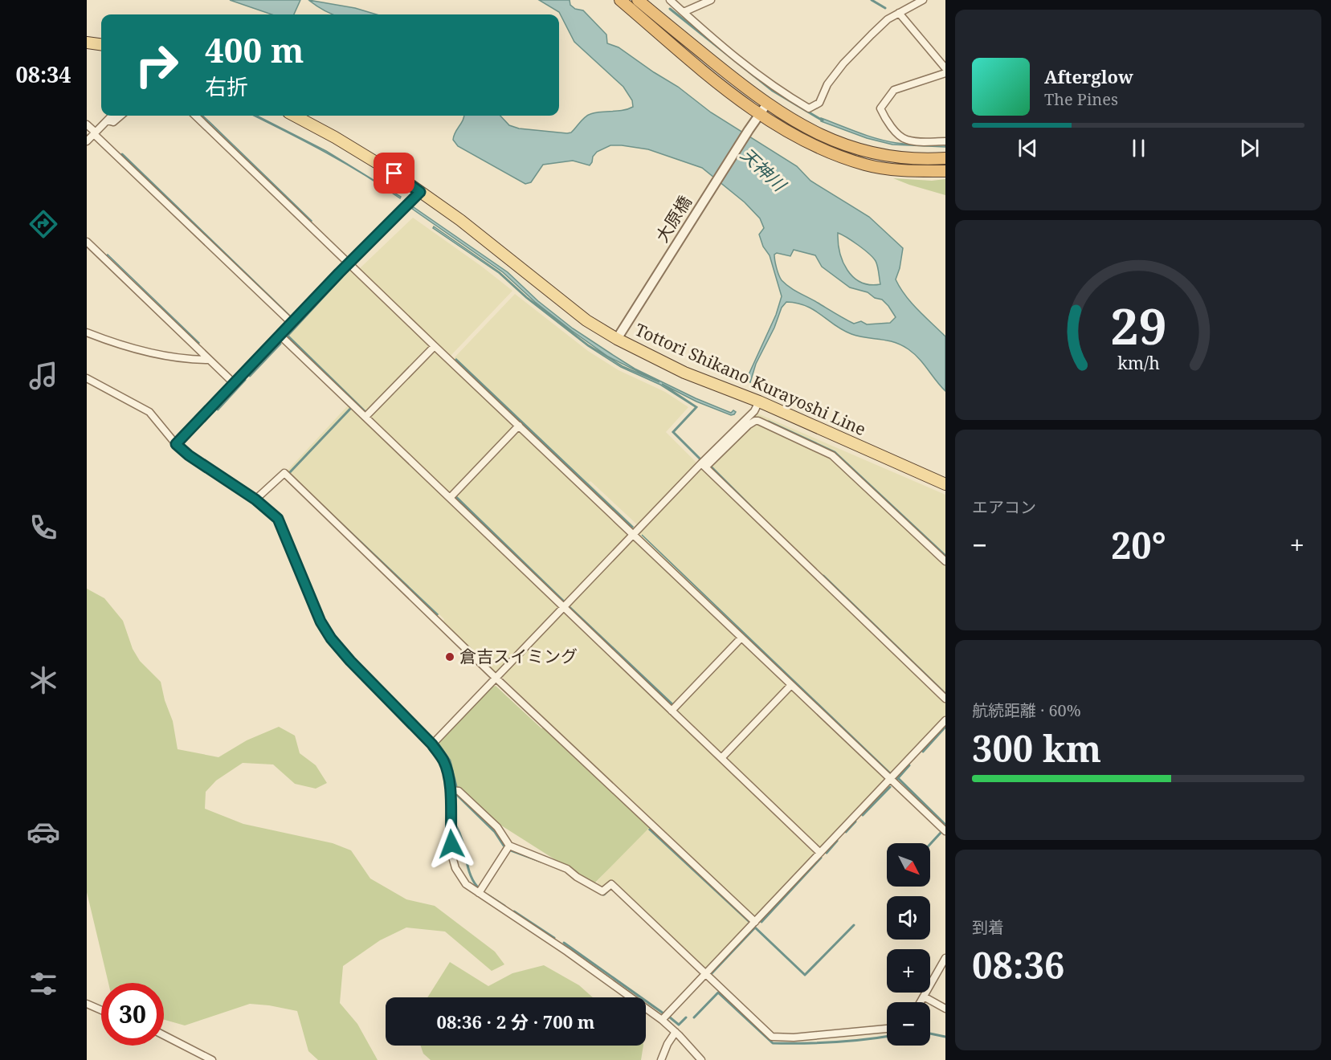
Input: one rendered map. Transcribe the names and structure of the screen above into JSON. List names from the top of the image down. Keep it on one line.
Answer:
{"streets":{"main road":["Tottori Shikano Kurayoshi Line"],"street":["大原橋"]},"crossings":[["大原橋","Tottori Shikano Kurayoshi Line"]],"water":["天神川"],"places":["倉吉スイミング"],"north":"bottom right","page":{"tabs":"08:34","turn":["400 m","右折"],"song":["Afterglow","The Pines"],"tile":["エアコン",["航続距離 · 60%","300 km"],["到着","08:36"]],"heat":["−","20°","+"],"map_buttons":["+","−"],"limit":"30","trip":"08:36 · 2 分 · 700 m","gauge":["29","km/h"]}}
